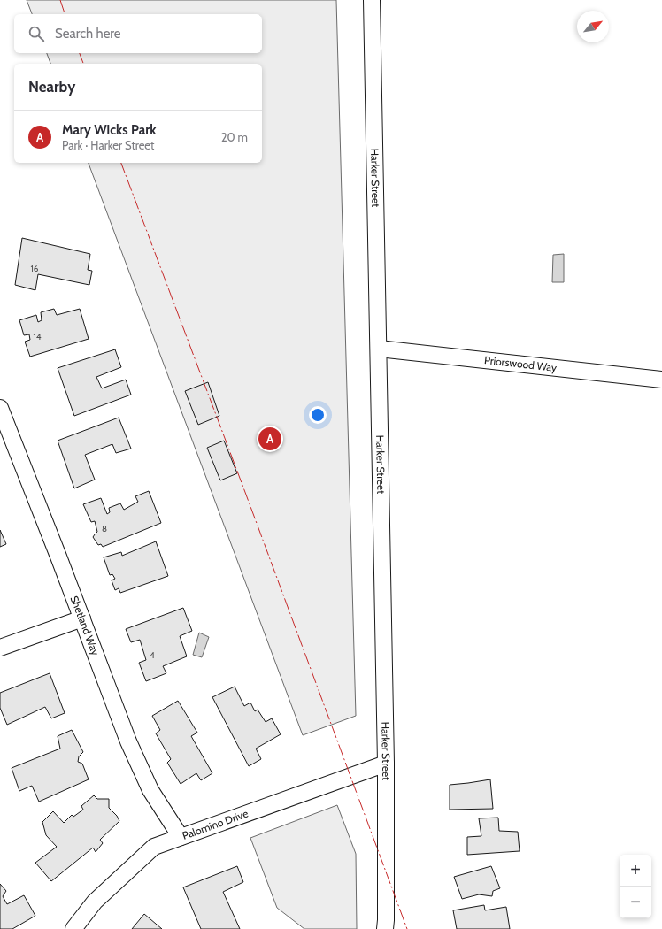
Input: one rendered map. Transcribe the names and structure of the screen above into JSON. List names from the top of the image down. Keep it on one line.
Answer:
{"streets":{"street":["Harker Street","Priorswood Way","Shetland Way","Palomino Drive"]},"crossings":[["Harker Street","Priorswood Way"],["Harker Street","Palomino Drive"],["Shetland Way","Palomino Drive"]],"house_numbers":["16","14","8","4"],"north":"top right","page":{"search":"Search here","heading":"Nearby","list":[{"mark":"A","name":"Mary Wicks Park","note":"Park · Harker Street","value":"20 m"}],"pins":"A","map_buttons":["+","−"]}}
